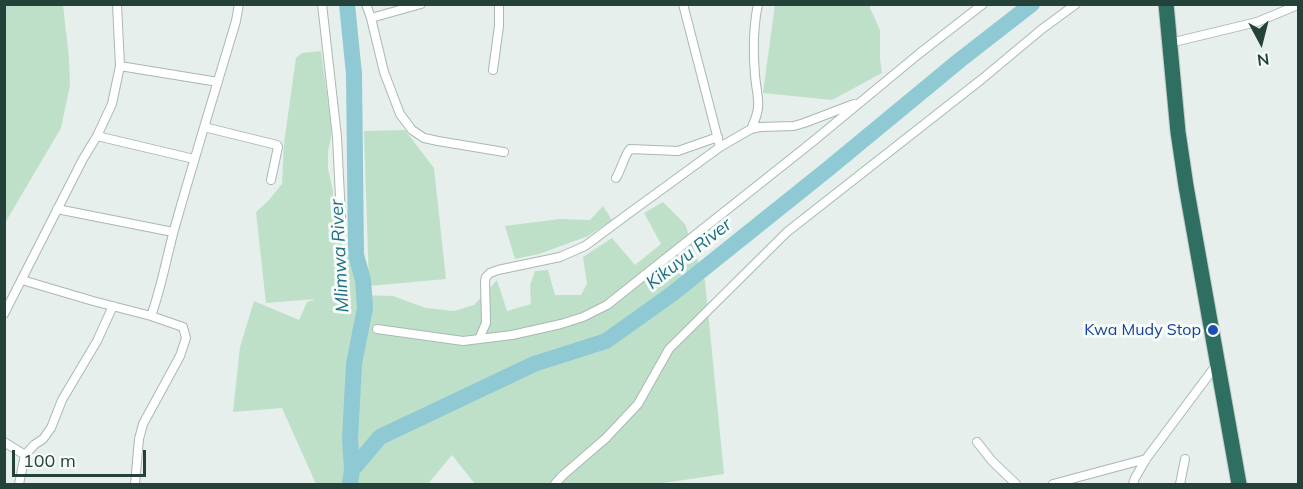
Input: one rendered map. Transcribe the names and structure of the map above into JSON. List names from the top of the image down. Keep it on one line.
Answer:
{"water":["Kikuyu River","Mlimwa River"],"places":["Kwa Mudy Stop"],"scale_bar":"100 m","north":"bottom"}
